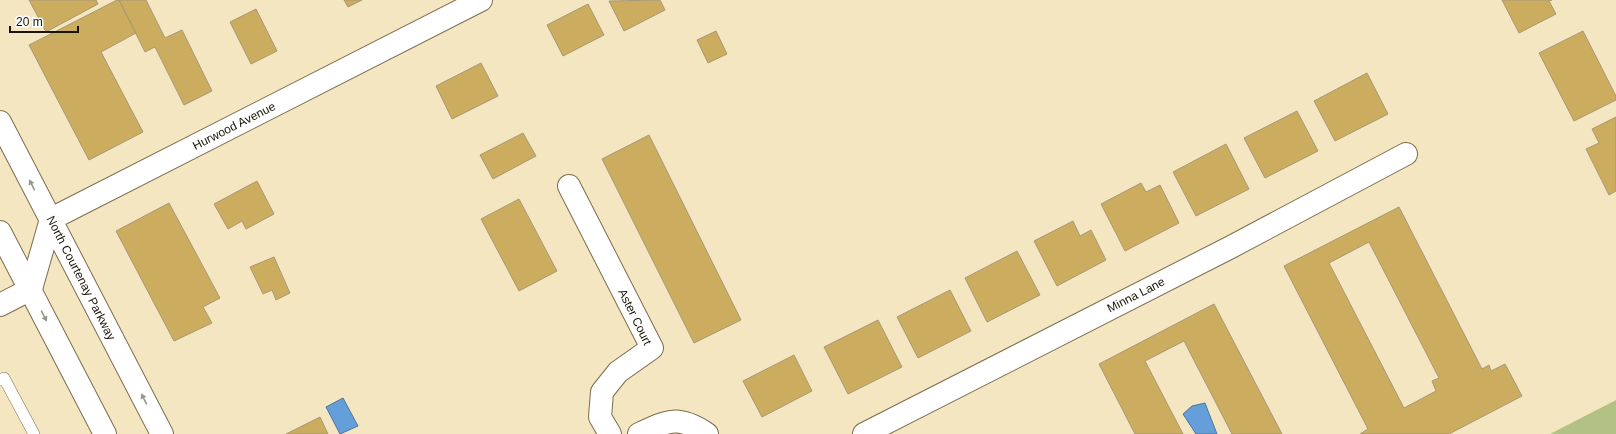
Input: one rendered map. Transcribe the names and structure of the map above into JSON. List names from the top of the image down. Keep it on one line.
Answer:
{"streets":{"street":["Hurwood Avenue","North Courtenay Parkway","Minna Lane","Aster Court"]},"crossings":[["Hurwood Avenue","North Courtenay Parkway"]],"scale_bar":"20 m"}
